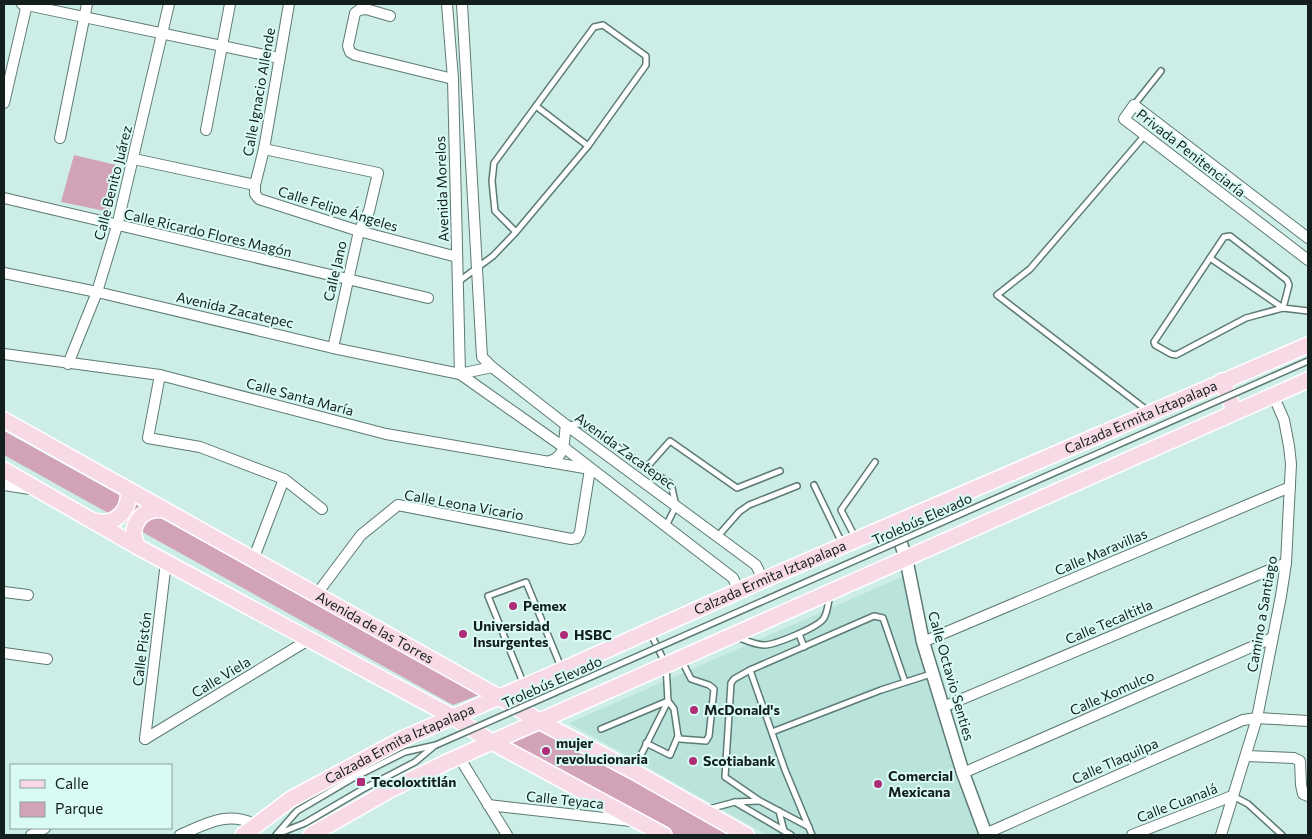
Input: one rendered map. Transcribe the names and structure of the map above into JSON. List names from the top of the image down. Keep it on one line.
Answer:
{"streets":{"main road":["Calzada Ermita Iztapalapa","Avenida de las Torres"],"street":["Calle Ignacio Allende","Privada Penitenciaría","Calle Benito Juárez","Avenida Morelos","Calle Felipe Ángeles","Calle Ricardo Flores Magón","Calle Jano","Avenida Zacatepec","Calle Santa María","Calle Leona Vicario","Calle Maravillas","Camino a Santiago","Calle Tecaltitla","Calle Pistón","Calle Octavio Senties","Calle Viela","Calle Xomulco","Calle Tlaquilpa","Calle Teyaca","Calle Cuanalá"],"lane":["Trolebús Elevado"]},"crossings":[["Calle Ignacio Allende","Calle Felipe Ángeles"],["Calle Ignacio Allende","Calle Jano"],["Calle Benito Juárez","Calle Ricardo Flores Magón"],["Calle Benito Juárez","Avenida Zacatepec"],["Calle Benito Juárez","Calle Santa María"],["Avenida Morelos","Calle Felipe Ángeles"],["Avenida Morelos","Avenida Zacatepec"],["Calle Felipe Ángeles","Calle Jano"],["Calle Ricardo Flores Magón","Calle Jano"],["Calle Jano","Avenida Zacatepec"],["Avenida Zacatepec","Calle Santa María"],["Avenida Zacatepec","Calzada Ermita Iztapalapa"],["Avenida Zacatepec","Calle Leona Vicario"],["Calle Santa María","Calle Leona Vicario"],["Calzada Ermita Iztapalapa","Avenida de las Torres"],["Calzada Ermita Iztapalapa","Calle Octavio Senties"],["Calle Leona Vicario","Avenida de las Torres"],["Calle Maravillas","Camino a Santiago"],["Calle Maravillas","Calle Octavio Senties"],["Camino a Santiago","Calle Tecaltitla"],["Camino a Santiago","Calle Xomulco"],["Camino a Santiago","Calle Tlaquilpa"],["Camino a Santiago","Calle Cuanalá"],["Calle Tecaltitla","Calle Octavio Senties"],["Calle Pistón","Calle Viela"],["Calle Octavio Senties","Calle Xomulco"],["Calle Octavio Senties","Calle Tlaquilpa"]],"places":{"other":["Pemex","Universidad Insurgentes","HSBC","McDonald's","mujer revolucionaria","Scotiabank","Comercial Mexicana"],"transit":["Tecoloxtitlán"]},"legend":["Calle","Parque"]}
